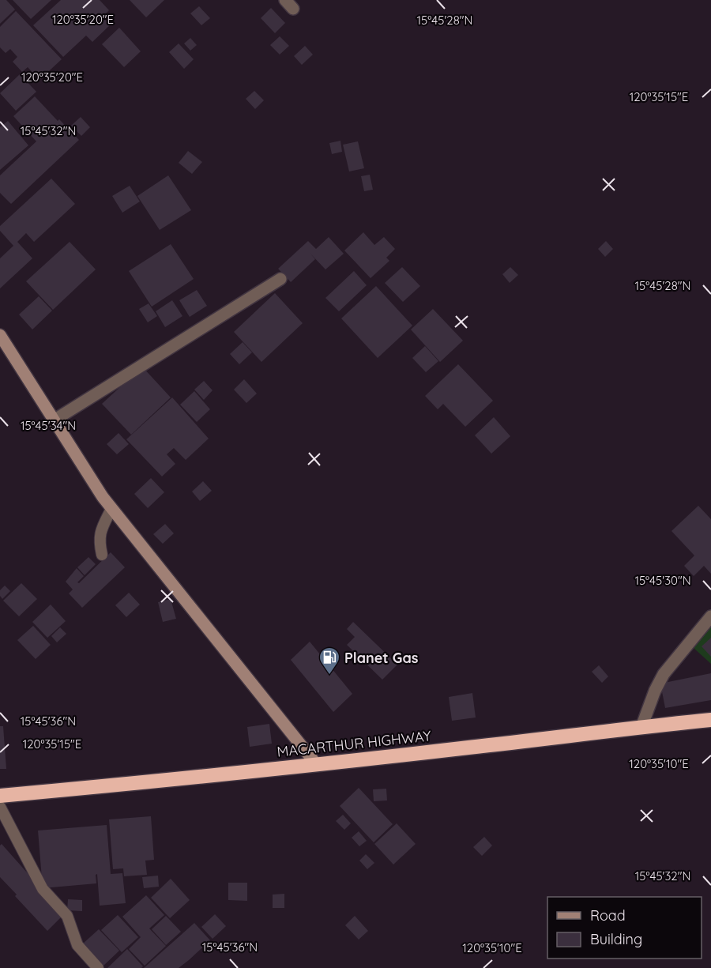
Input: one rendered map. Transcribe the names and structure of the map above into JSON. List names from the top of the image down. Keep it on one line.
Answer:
{"streets":{"highway":["MACARTHUR HIGHWAY"]},"places":{"fuel station":["Planet Gas"]},"legend":["Road","Building"],"coordinates":["120°35'20\"E","15°45'28\"N","120°35'15\"E","15°45'32\"N","15°45'34\"N","15°45'30\"N","15°45'36\"N","120°35'10\"E"]}
